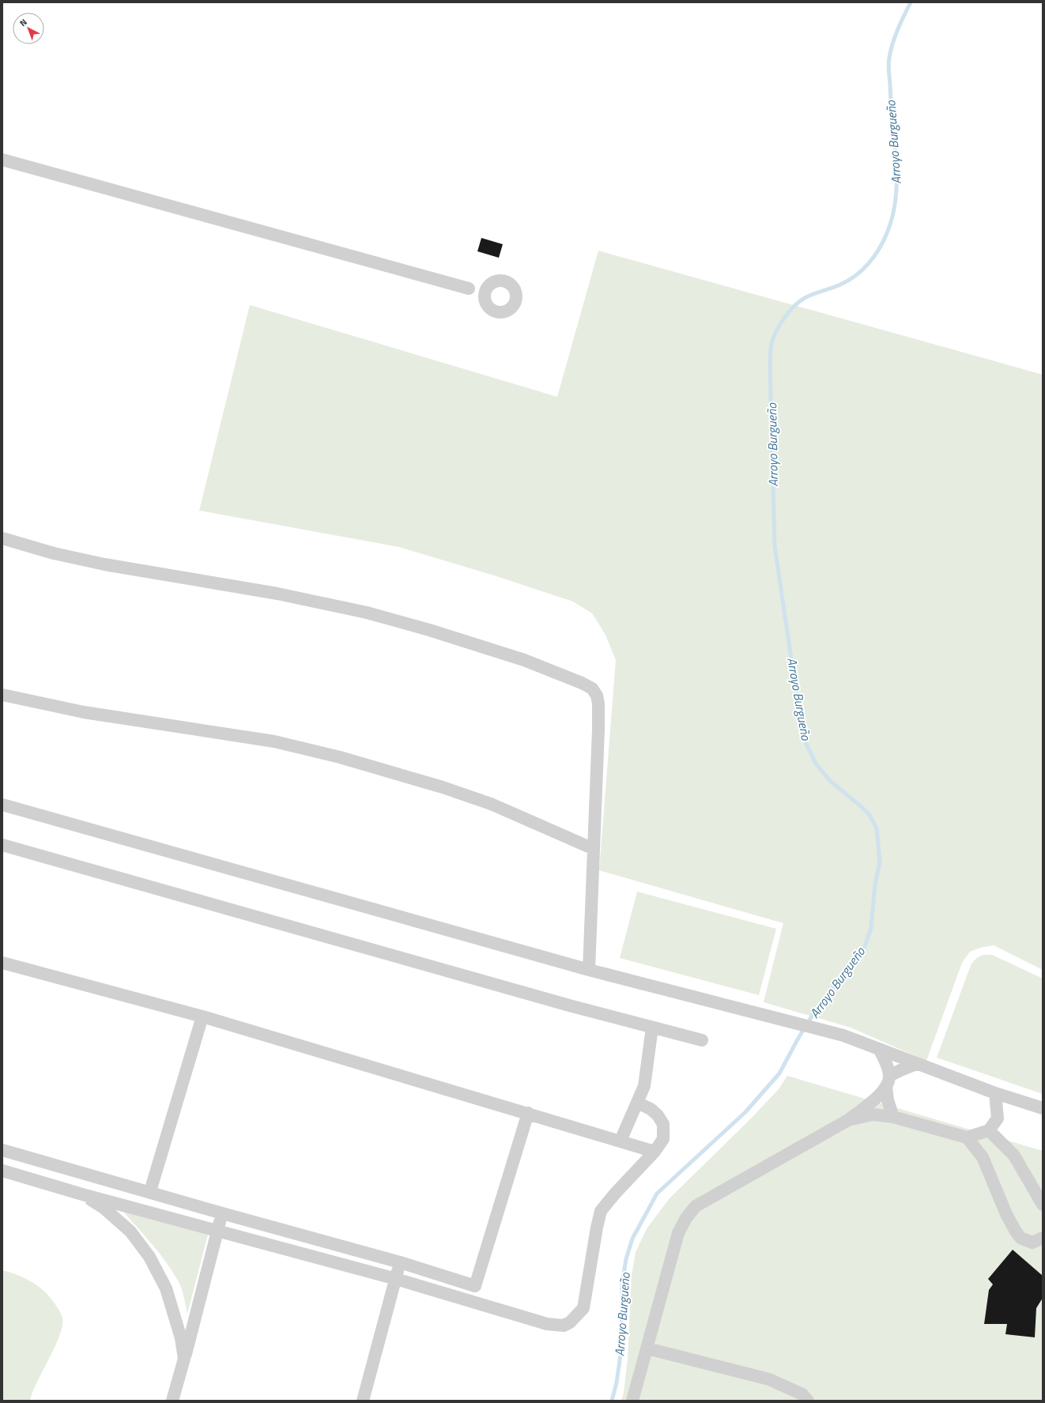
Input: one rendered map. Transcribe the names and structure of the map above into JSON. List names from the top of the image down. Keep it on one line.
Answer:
{"water":["Arroyo Burgueño"],"north":"top left"}
